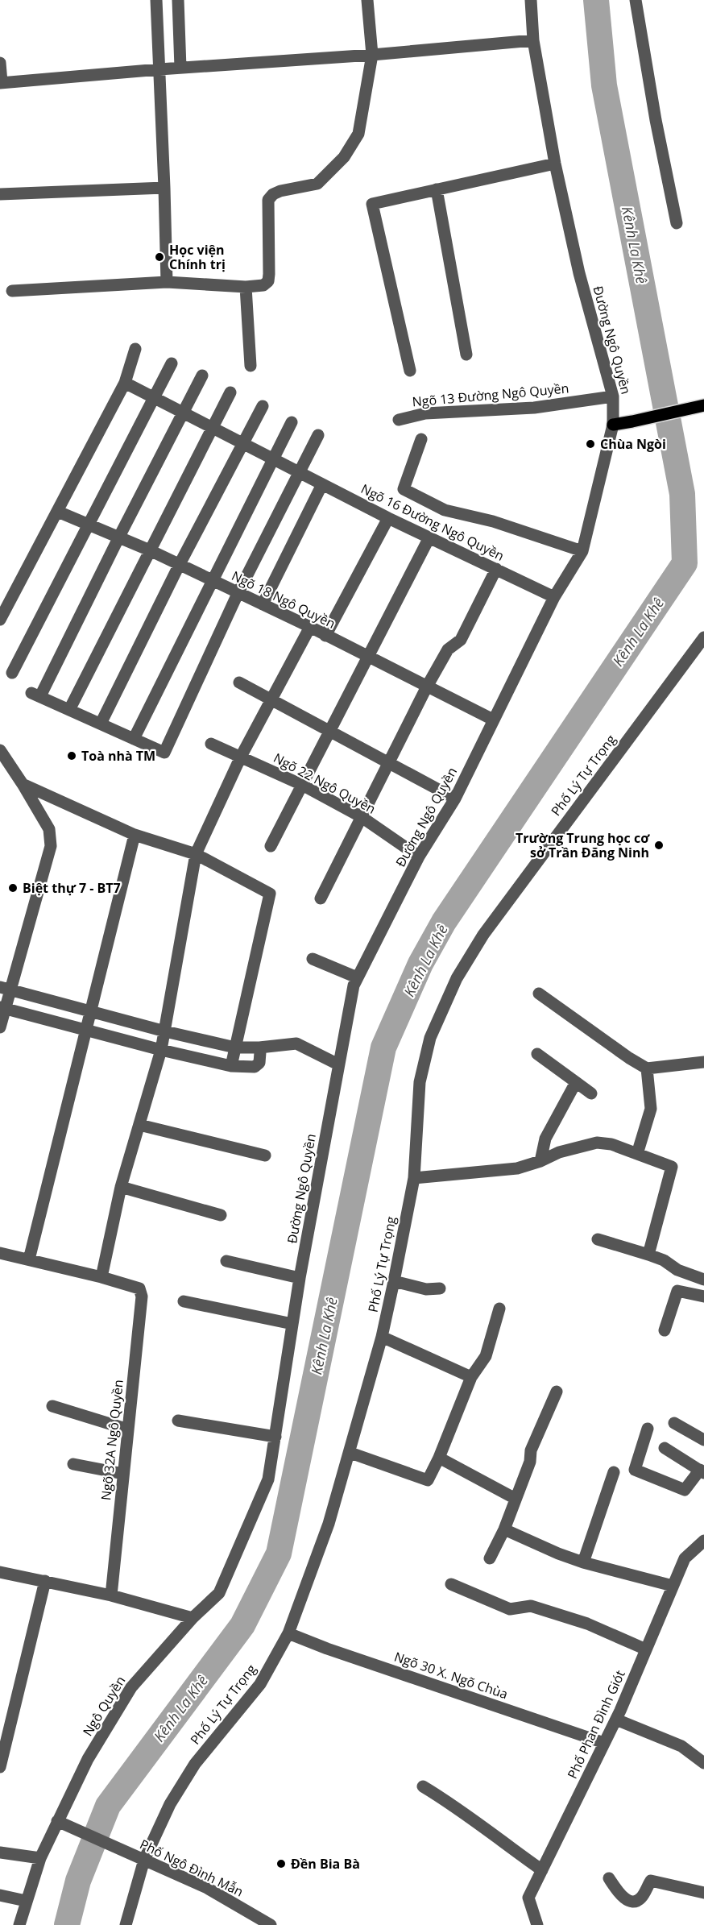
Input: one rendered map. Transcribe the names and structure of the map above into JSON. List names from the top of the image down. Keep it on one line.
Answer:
{"streets":{"street":["Đường Ngô Quyền","Ngõ 13 Đường Ngô Quyền","Ngõ 16 Đường Ngô Quyền","Ngõ 18 Ngô Quyền","Phố Lý Tự Trọng","Ngõ 22 Ngô Quyền","Ngõ 32A Ngô Quyền","Ngõ 30 X. Ngõ Chùa","Ngô Quyền","Phố Phan Đình Giót","Phố Ngô Đình Mẫn"]},"crossings":[["Đường Ngô Quyền","Ngõ 13 Đường Ngô Quyền"],["Đường Ngô Quyền","Ngõ 16 Đường Ngô Quyền"],["Đường Ngô Quyền","Ngõ 18 Ngô Quyền"],["Đường Ngô Quyền","Ngõ 22 Ngô Quyền"],["Đường Ngô Quyền","Ngô Quyền"],["Phố Lý Tự Trọng","Ngõ 30 X. Ngõ Chùa"],["Phố Lý Tự Trọng","Phố Ngô Đình Mẫn"],["Ngõ 30 X. Ngõ Chùa","Phố Phan Đình Giót"],["Ngô Quyền","Phố Ngô Đình Mẫn"]],"water":["Kênh La Khê"],"places":["Học viện Chính trị","Chùa Ngòi","Toà nhà TM","Trường Trung học cơ sở Trần Đăng Ninh","Biệt thự 7 - BT7","Đền Bia Bà"]}
